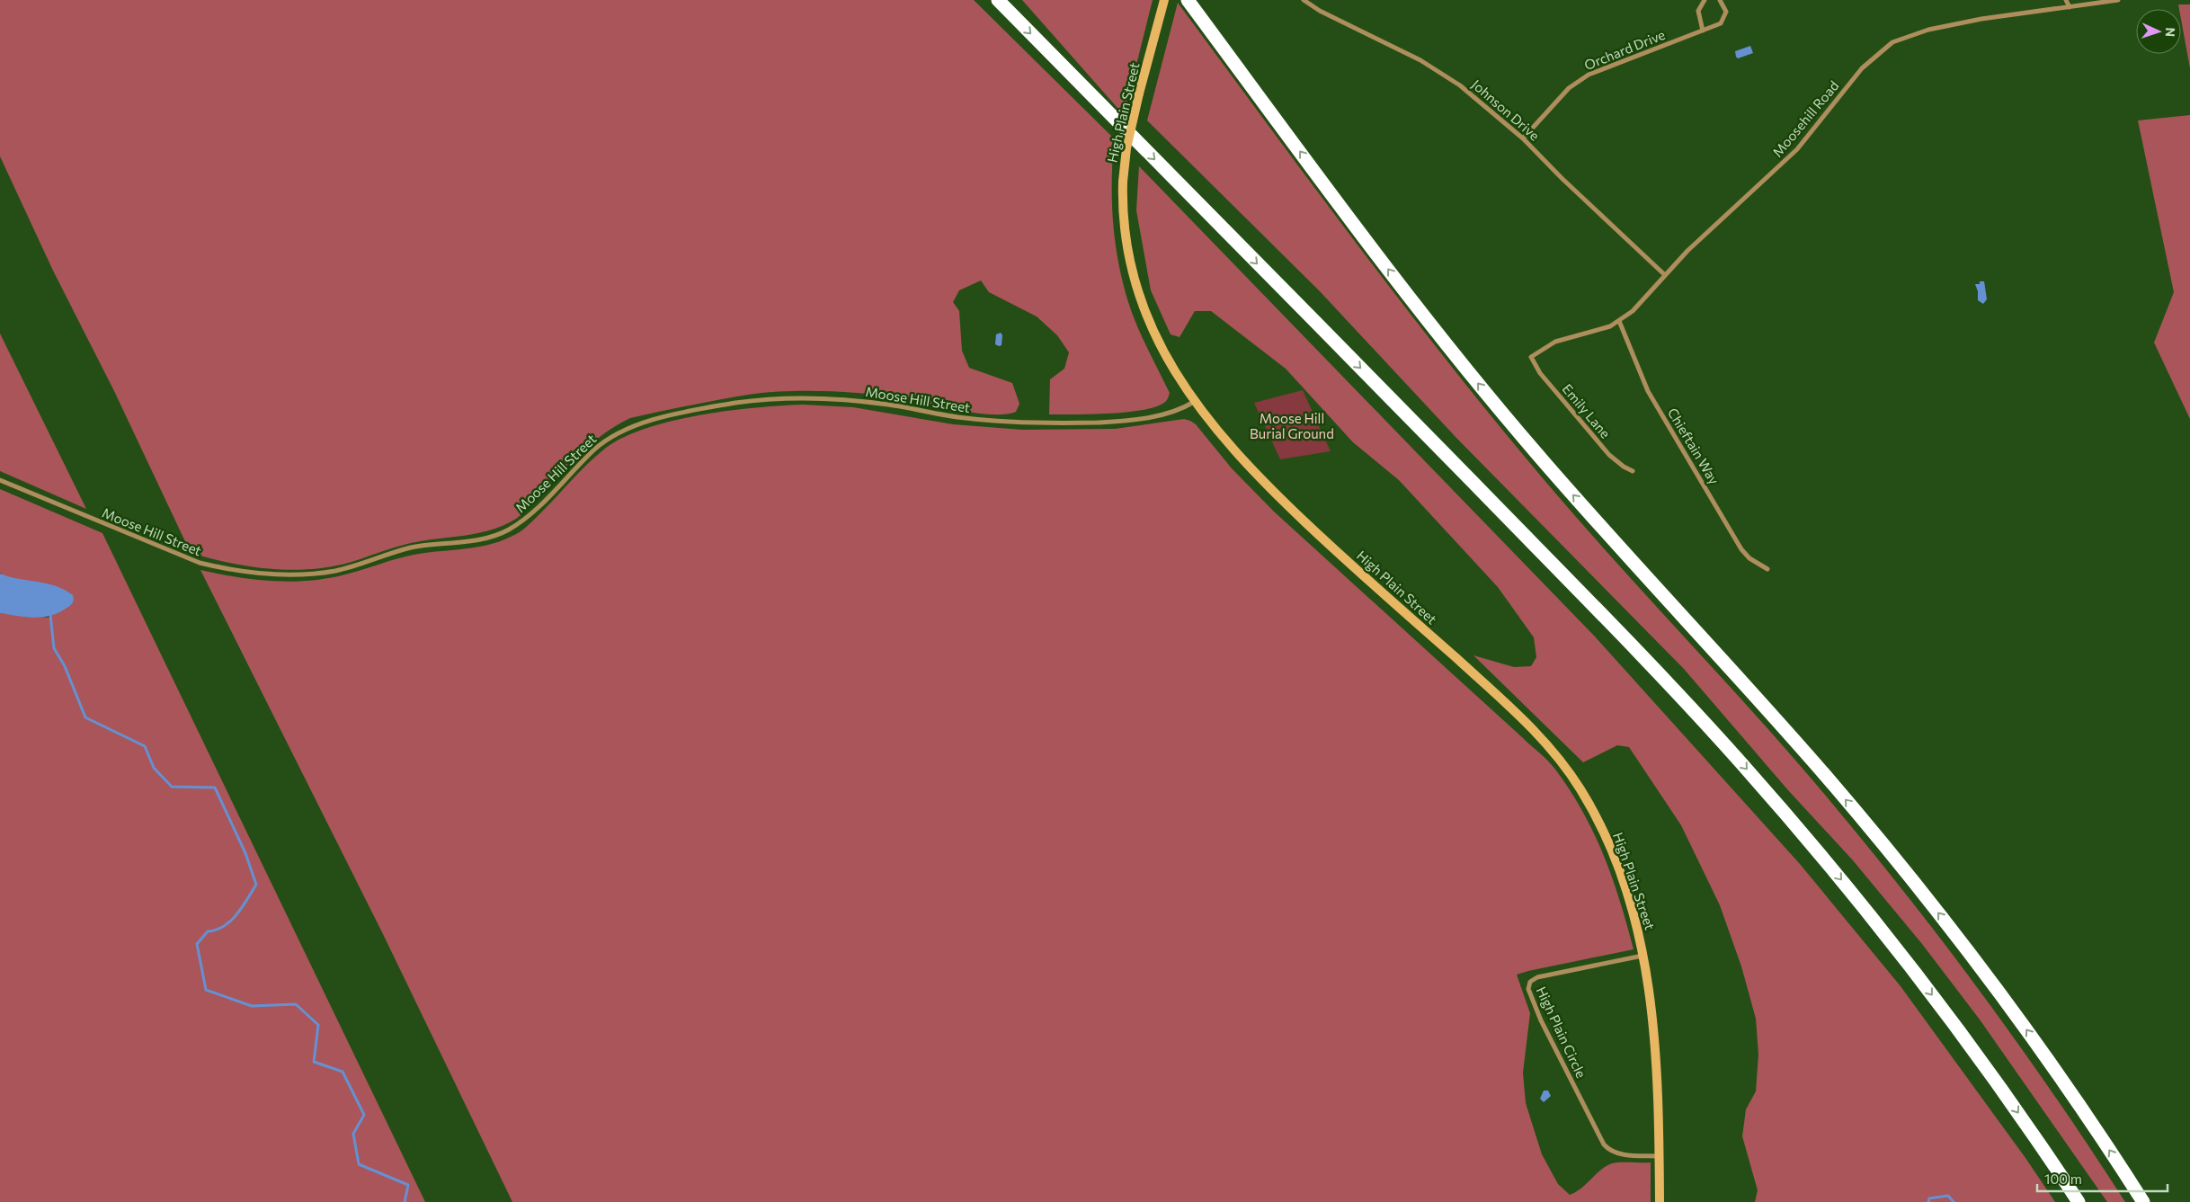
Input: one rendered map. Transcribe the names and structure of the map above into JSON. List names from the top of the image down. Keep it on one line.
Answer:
{"streets":{"main road":["High Plain Street"],"street":["Orchard Drive","Johnson Drive","Moosehill Road","Moose Hill Street","Emily Lane","Chieftain Way","High Plain Circle"]},"crossings":[["Orchard Drive","Johnson Drive"],["Johnson Drive","Moosehill Road"],["High Plain Street","Moose Hill Street"],["High Plain Street","High Plain Circle"],["Moosehill Road","Emily Lane"],["Moosehill Road","Chieftain Way"]],"parks":["Moose Hill Burial Ground"],"scale_bar":"100 m","north":"right"}
